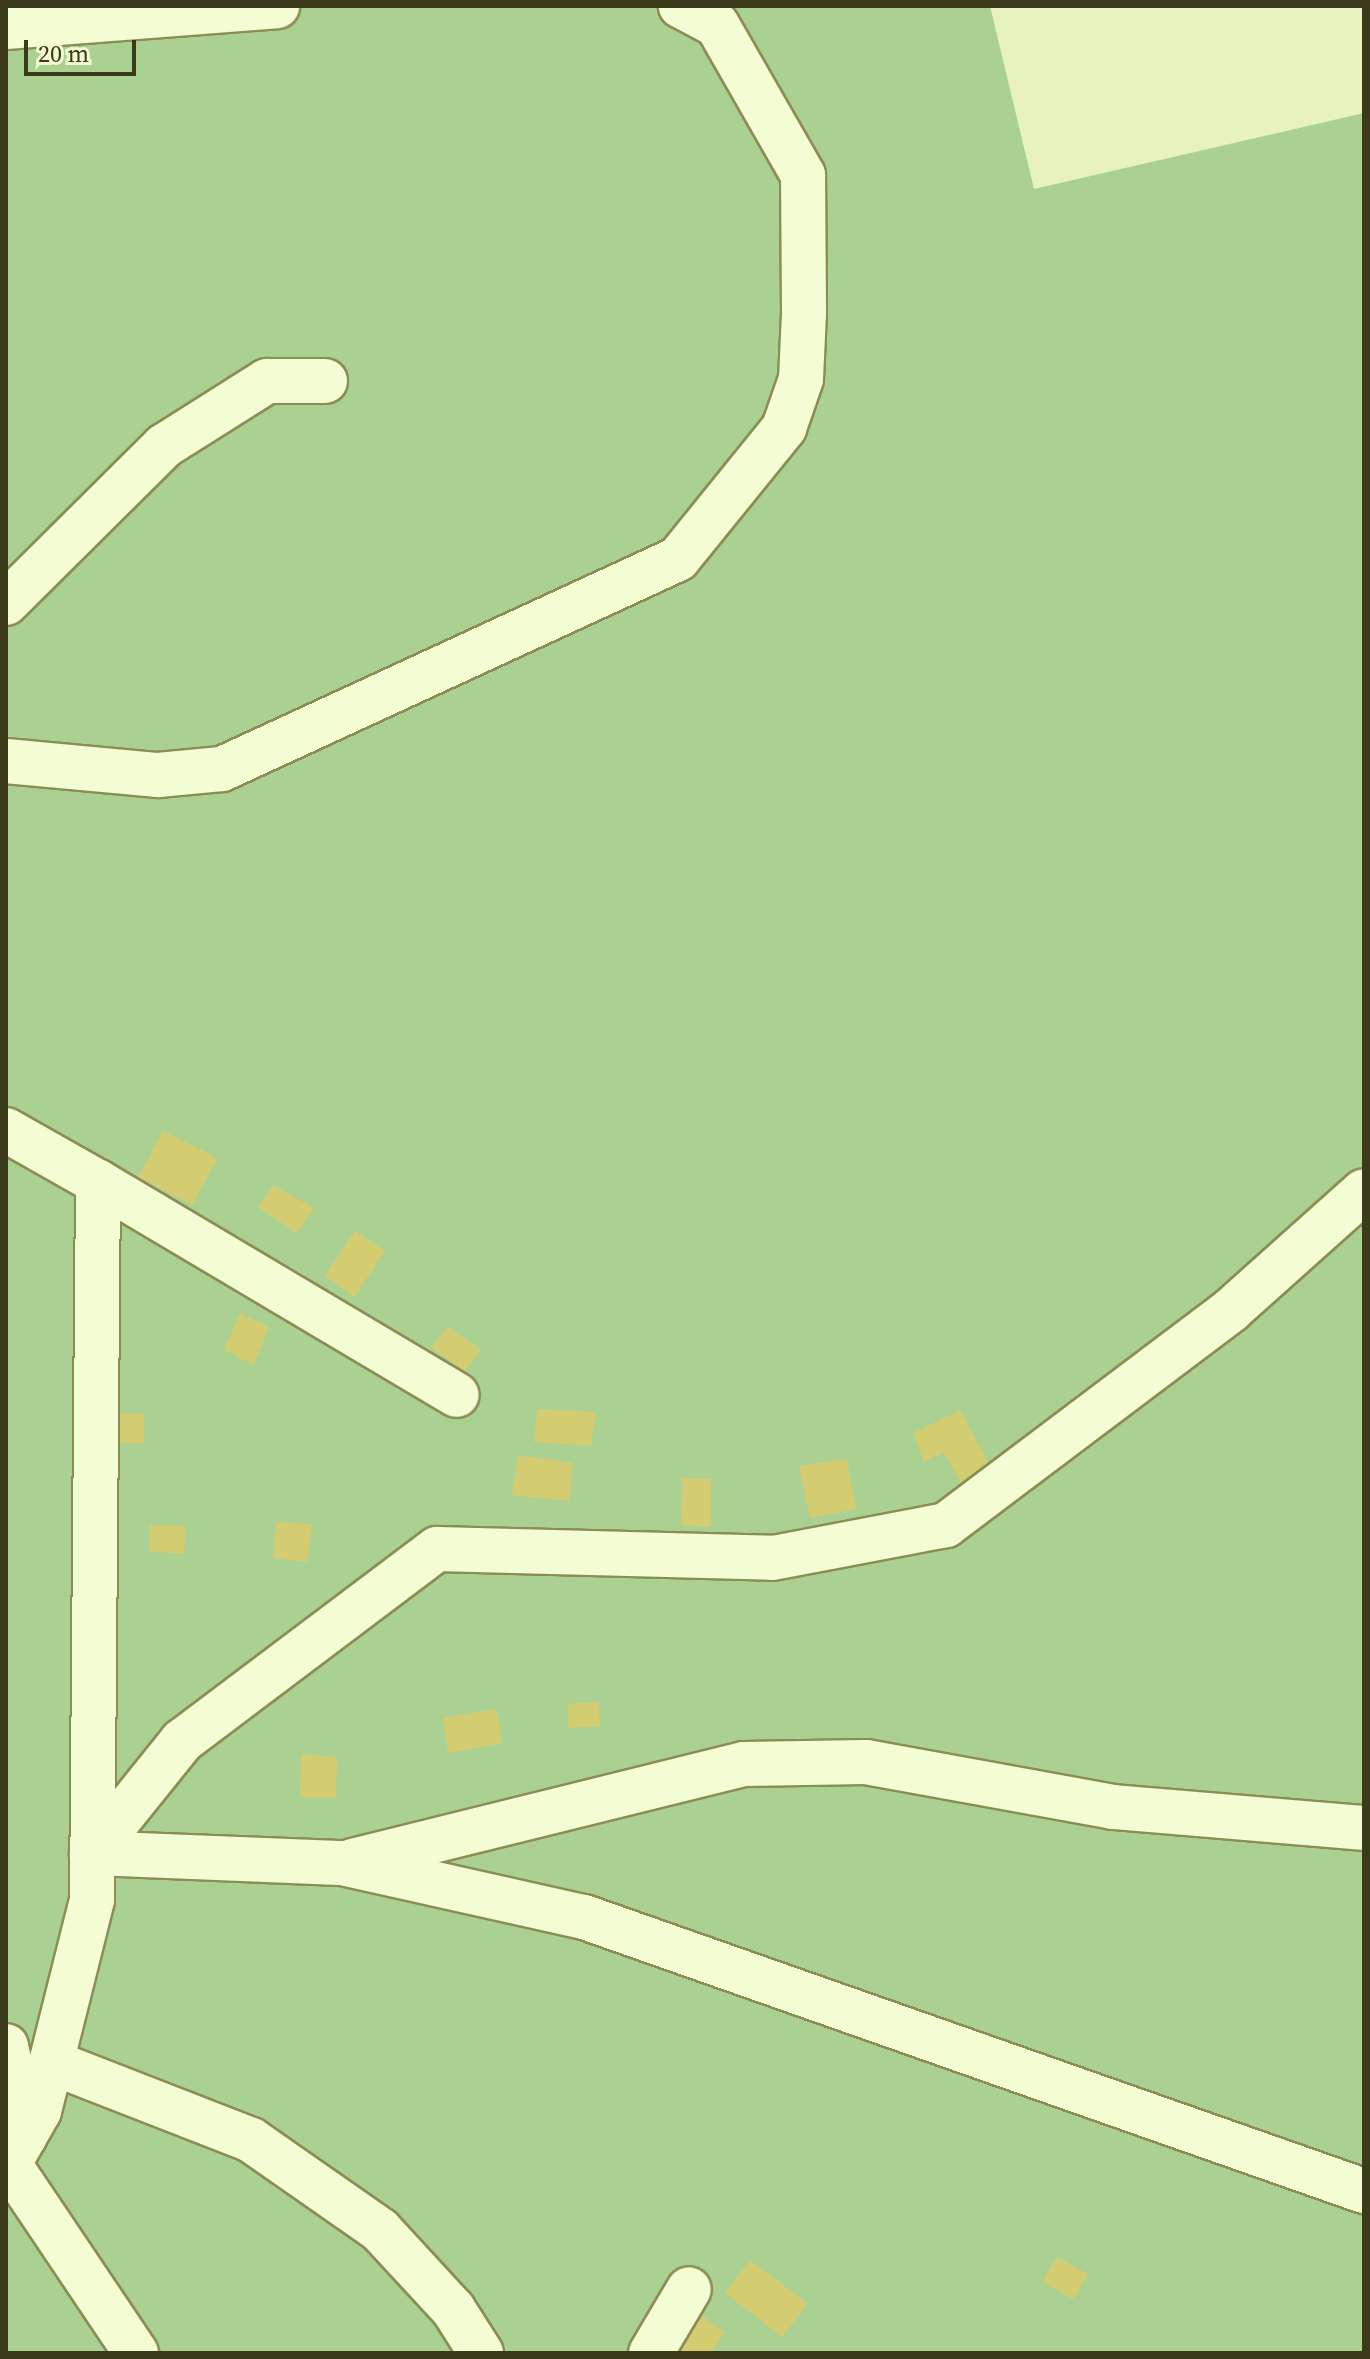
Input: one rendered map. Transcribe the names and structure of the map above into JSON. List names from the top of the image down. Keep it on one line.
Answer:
{"scale_bar":"20 m"}
